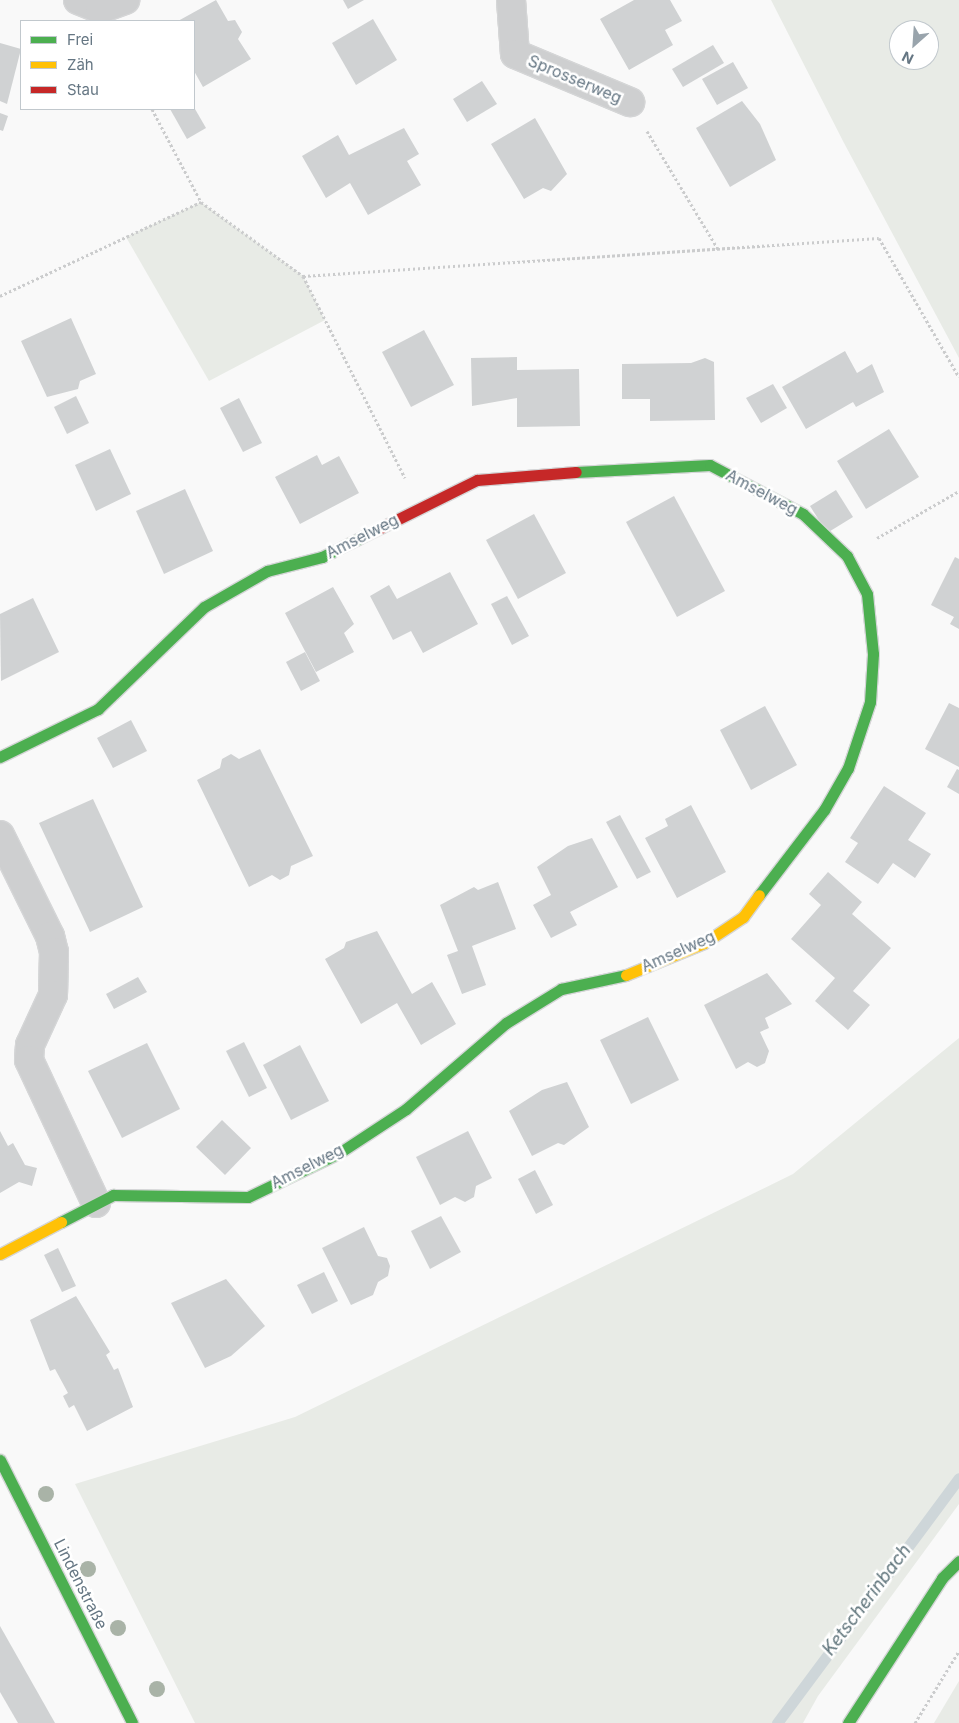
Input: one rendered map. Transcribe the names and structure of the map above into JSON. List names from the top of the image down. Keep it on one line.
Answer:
{"streets":{"street":["Sprosserweg","Amselweg","Lindenstraße"]},"water":["Ketscherinbach"],"legend":["Frei","Zäh","Stau"],"north":"bottom left"}
